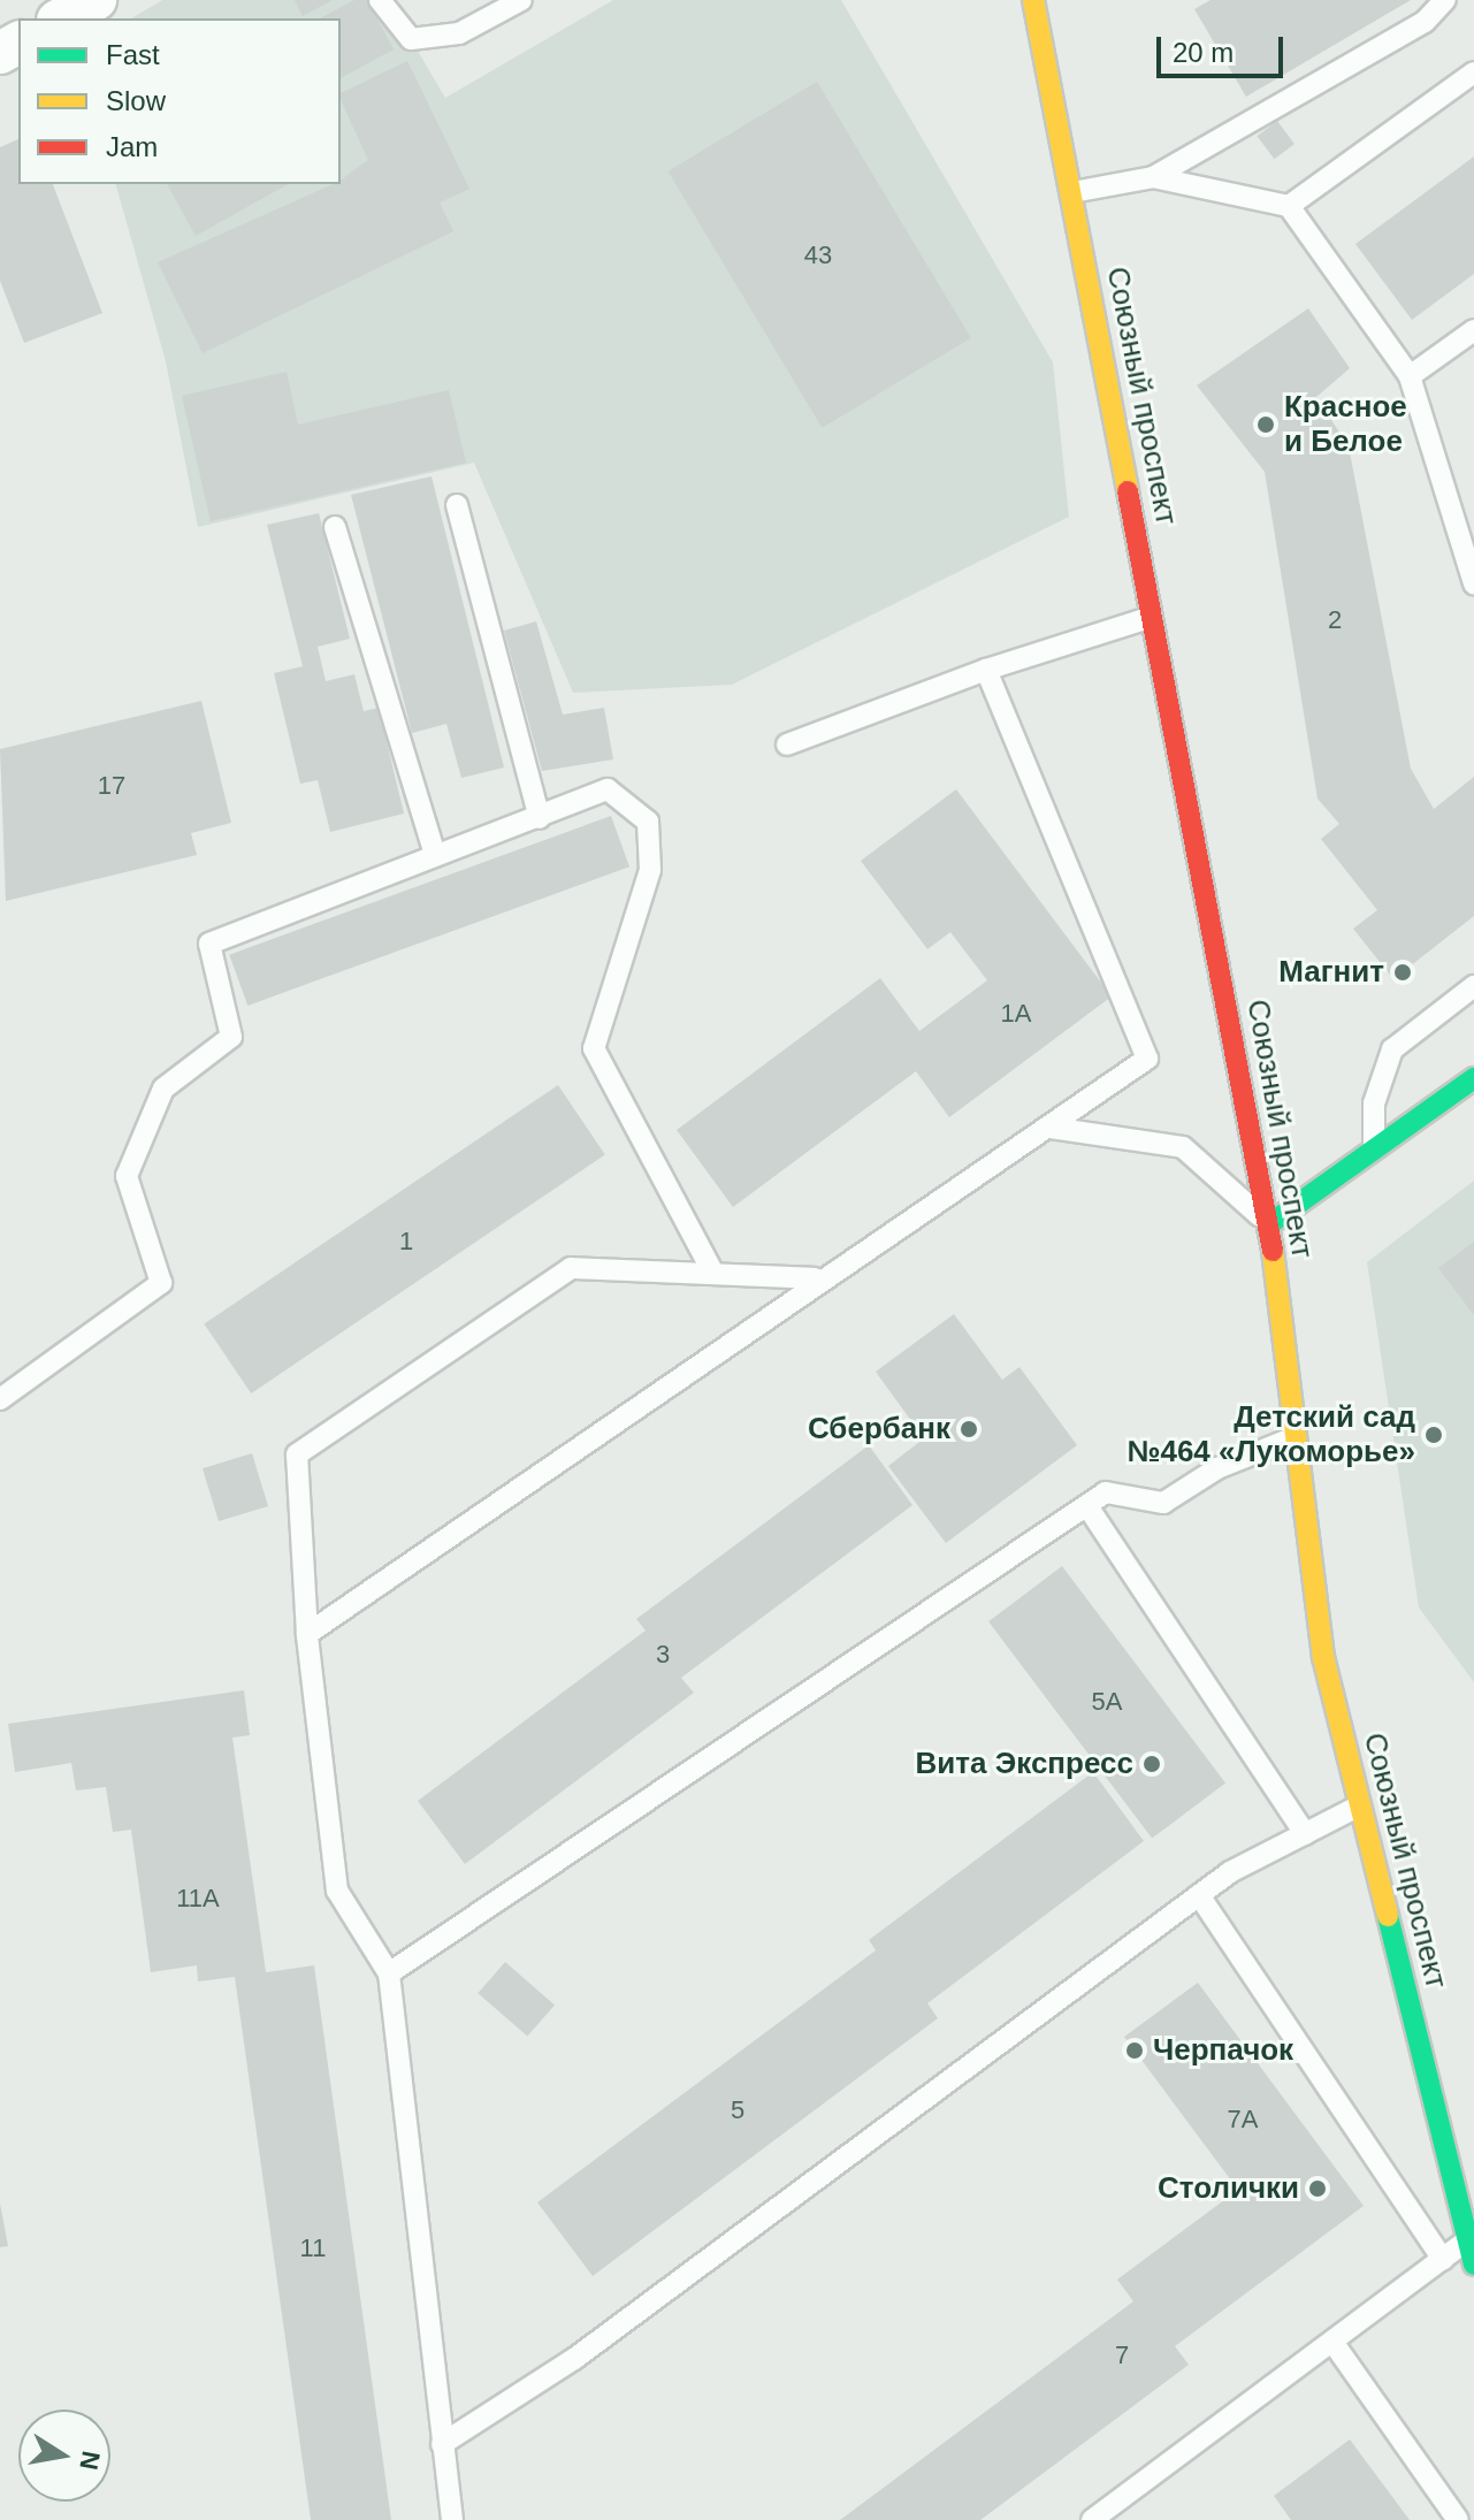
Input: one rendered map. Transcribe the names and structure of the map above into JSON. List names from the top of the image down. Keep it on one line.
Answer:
{"streets":{"street":["Союзный проспект"]},"places":["Красное и Белое","Магнит","Сбербанк","Детский сад №464 «Лукоморье»","Вита Экспресс","Черпачок","Столички"],"house_numbers":["43","2","17","1А","1","3","5А","11А","5","7А","11","7"],"legend":["Fast","Slow","Jam"],"scale_bar":"20 m","north":"right"}
